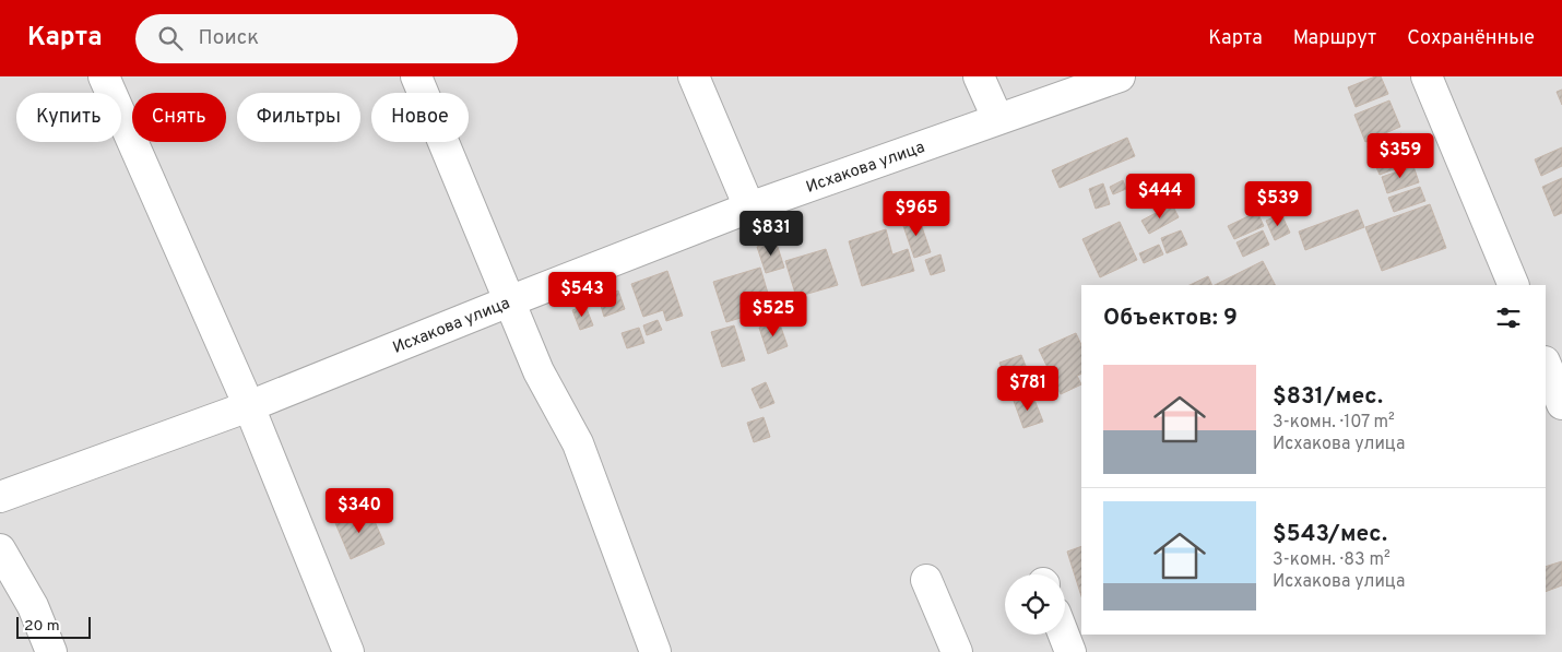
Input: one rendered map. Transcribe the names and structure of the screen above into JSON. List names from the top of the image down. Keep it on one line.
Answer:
{"streets":{"street":["Исхакова улица"]},"scale_bar":"20 m","page":{"header":"Карта","search":"Поиск","nav":["Карта","Маршрут","Сохранённые"],"chip":["Купить","Снять","Фильтры","Новое"],"price":["$359","$444","$539","$965","$831","$543","$525","$781","$340"],"heading":"Объектов: 9","list":[{"name":"$831/мес.","note":"3-комн. · 107 m² · Исхакова улица"},{"name":"$543/мес.","note":"3-комн. · 83 m² · Исхакова улица"}],"scale":"20 m"}}
